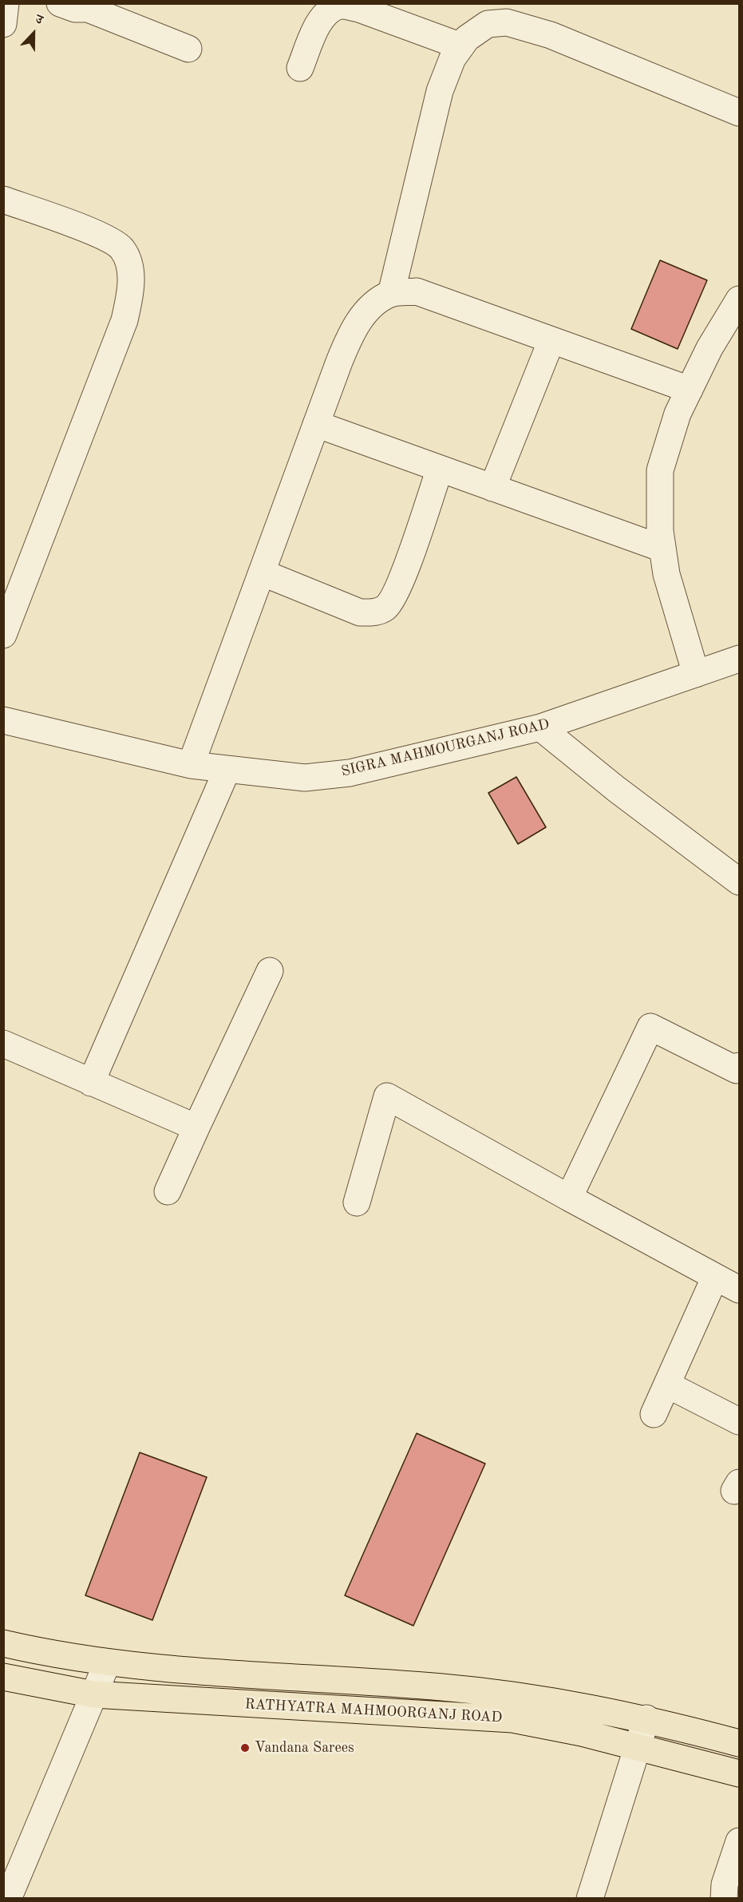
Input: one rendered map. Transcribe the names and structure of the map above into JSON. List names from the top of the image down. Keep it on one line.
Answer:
{"streets":{"main road":["RATHYATRA MAHMOORGANJ ROAD"],"street":["SIGRA MAHMOURGANJ ROAD"]},"places":["Vandana Sarees"],"north":"top"}
